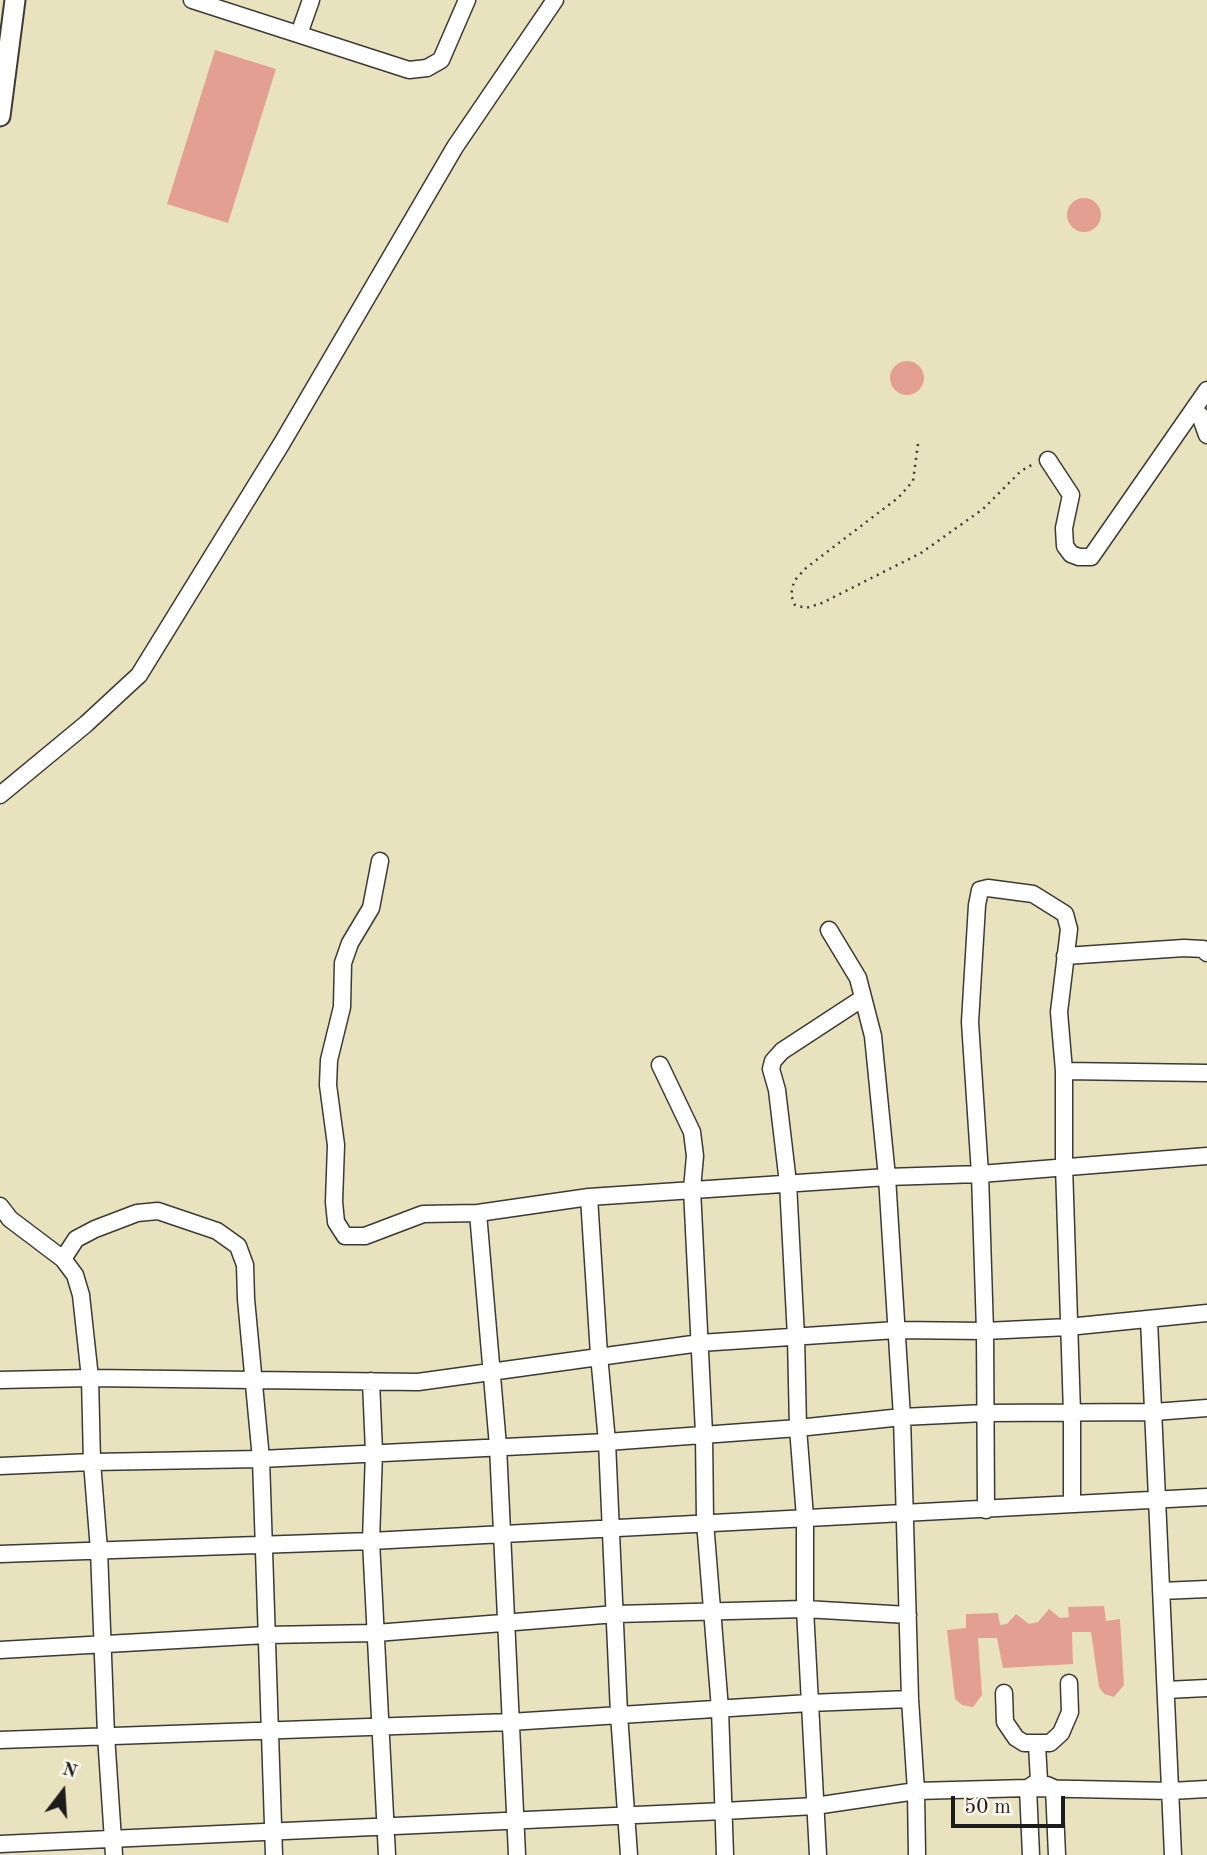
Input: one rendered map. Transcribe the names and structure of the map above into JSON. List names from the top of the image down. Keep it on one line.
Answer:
{"scale_bar":"50 m","north":"top"}
